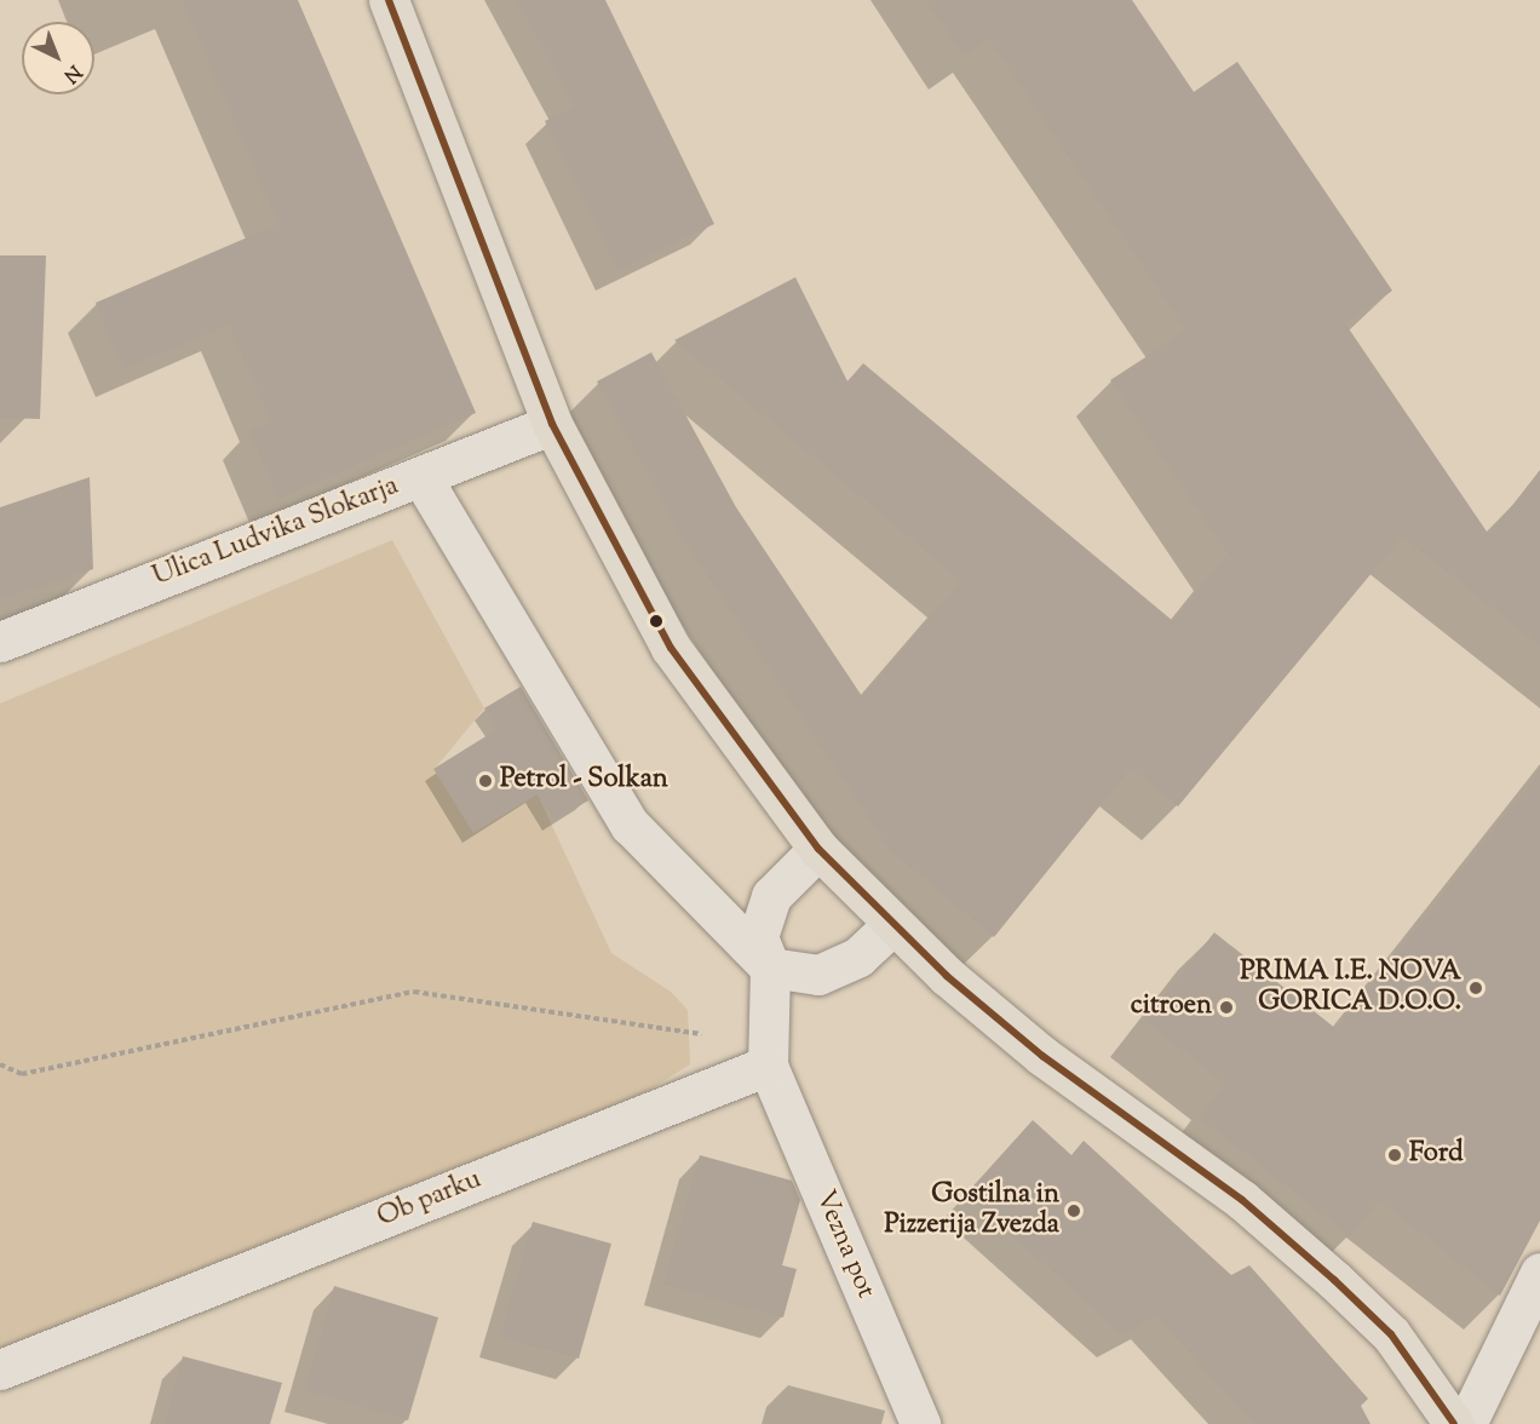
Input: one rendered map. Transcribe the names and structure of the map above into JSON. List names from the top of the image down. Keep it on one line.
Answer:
{"streets":{"street":["Ulica Ludvika Slokarja","Ob parku","Vezna pot"]},"crossings":[["Ob parku","Vezna pot"]],"places":["Petrol - Solkan","PRIMA I.E. NOVA GORICA D.O.O.","citroen","Ford","Gostilna in Pizzerija Zvezda"],"north":"bottom right"}
